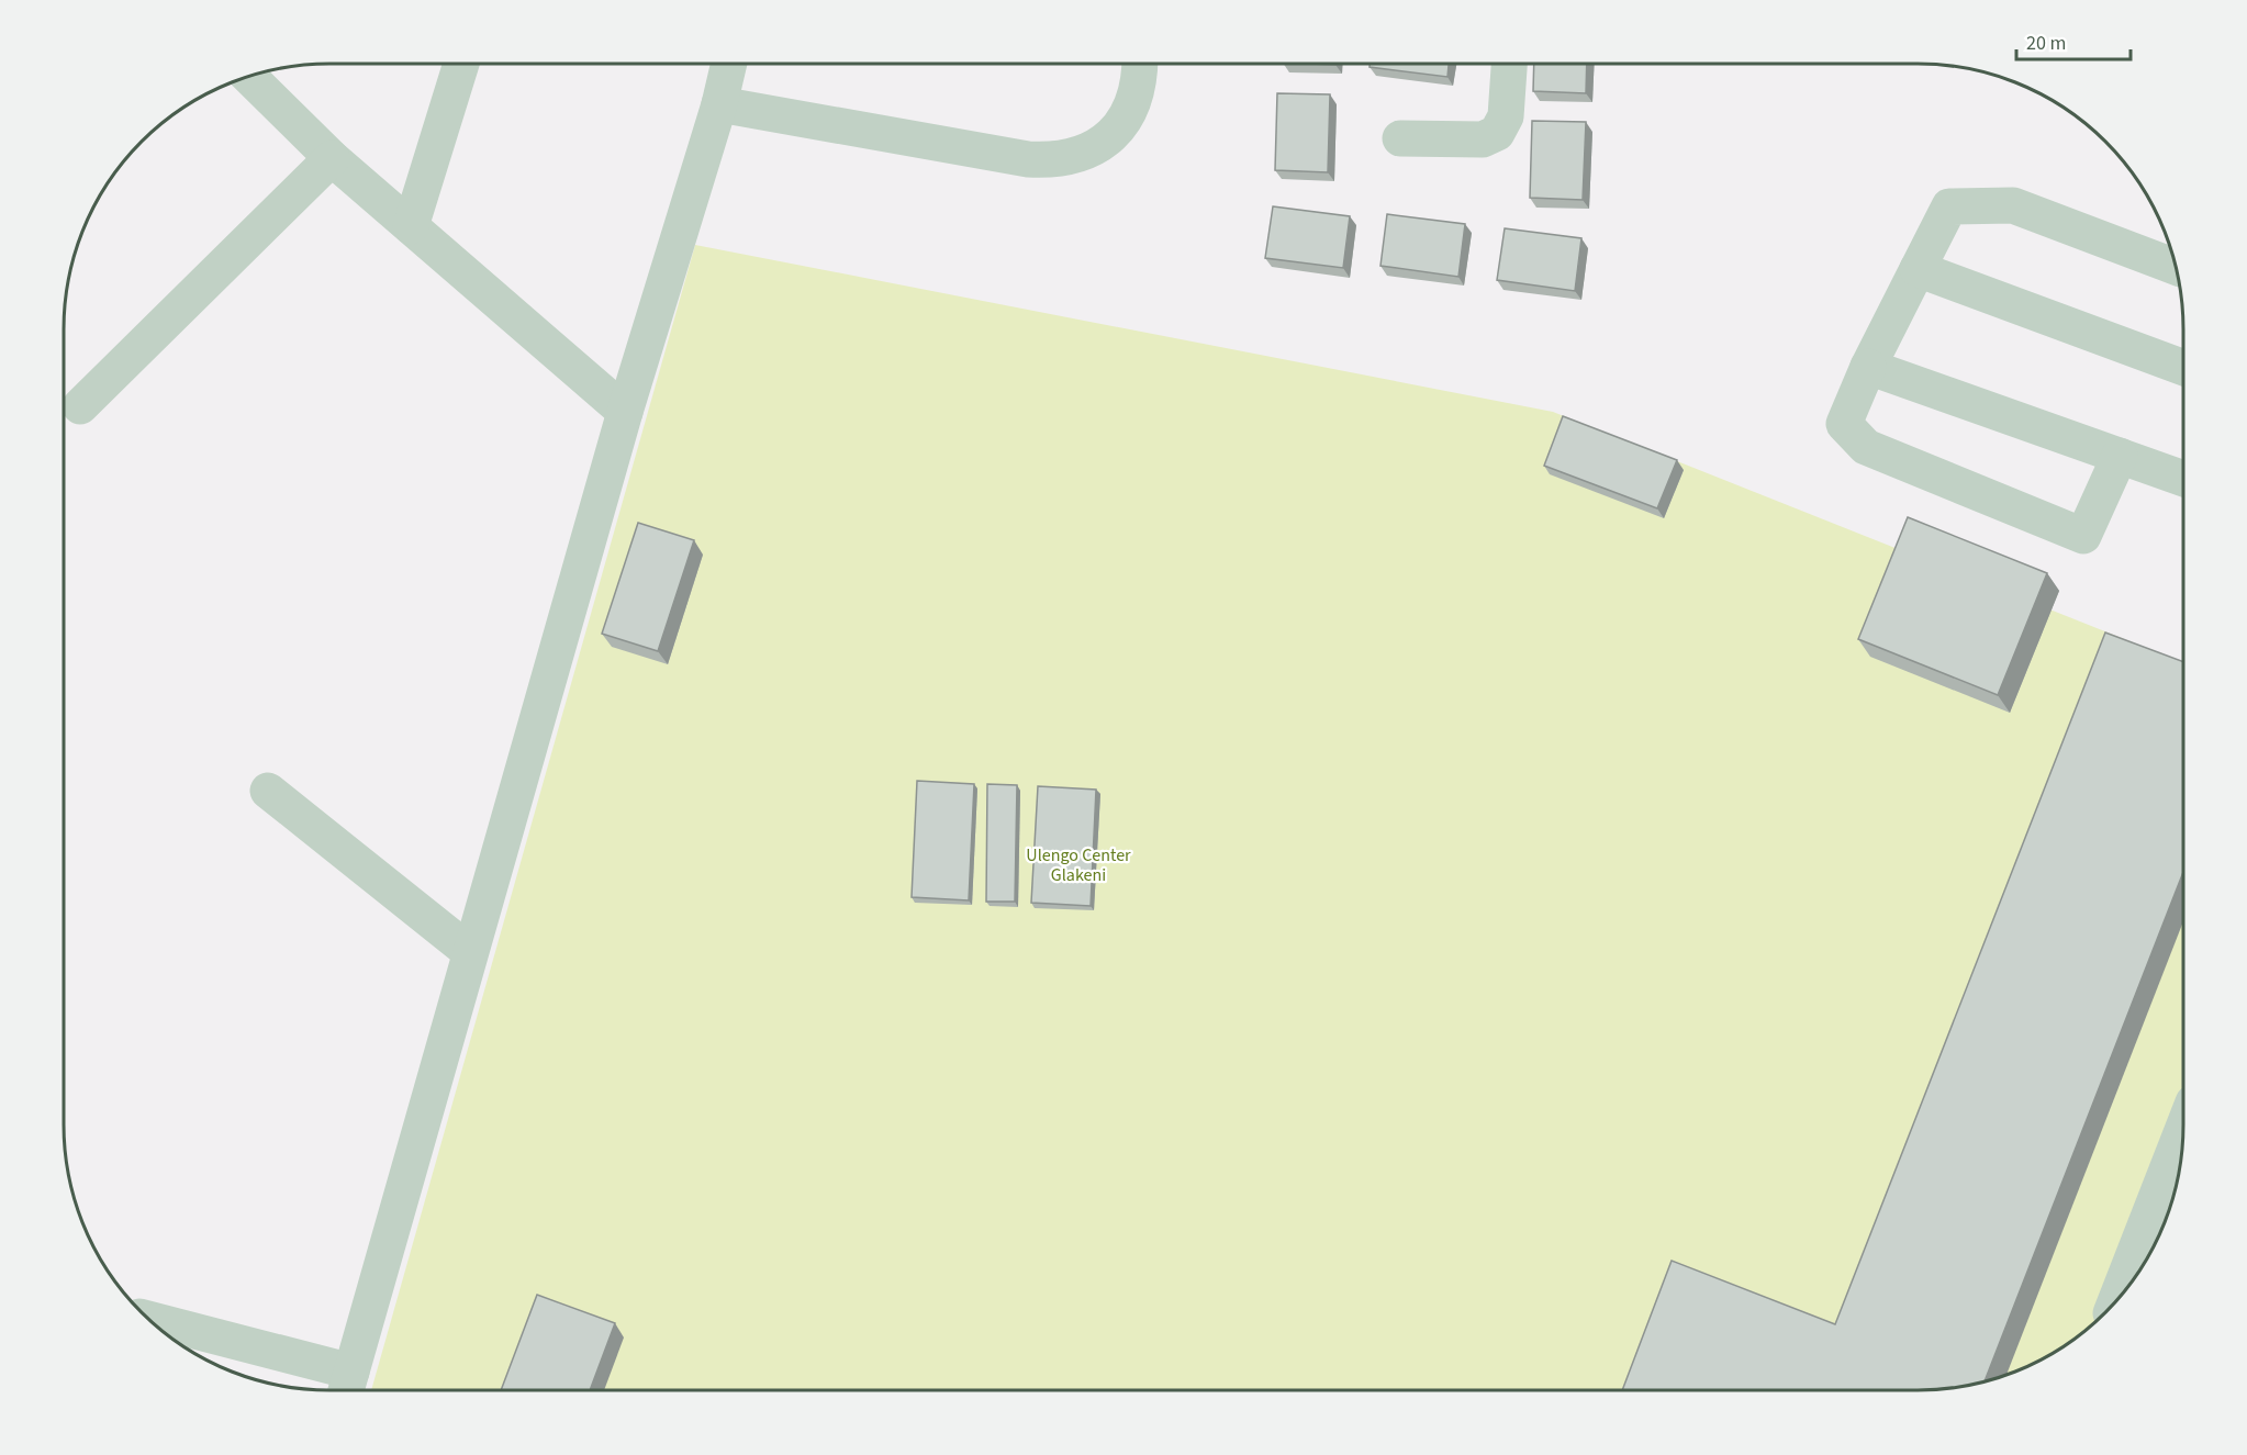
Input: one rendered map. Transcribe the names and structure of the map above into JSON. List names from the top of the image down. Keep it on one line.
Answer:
{"parks":["Ulengo Center Glakeni"],"scale_bar":"20 m"}
